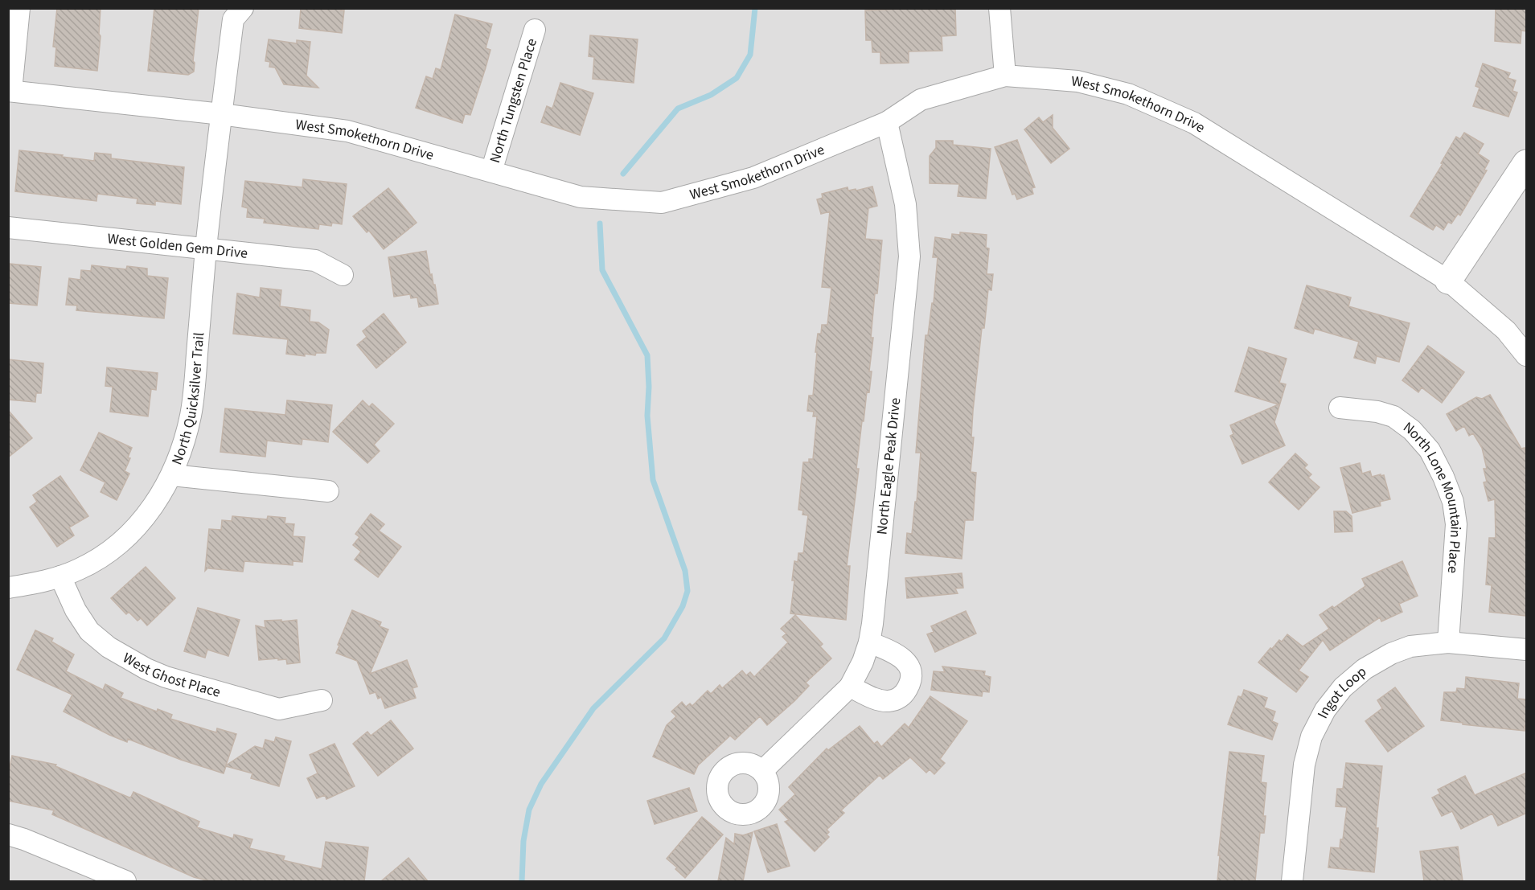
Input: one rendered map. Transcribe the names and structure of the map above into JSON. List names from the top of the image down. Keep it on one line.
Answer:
{"streets":{"street":["North Tungsten Place","West Smokethorn Drive","West Golden Gem Drive","North Quicksilver Trail","North Eagle Peak Drive","North Lone Mountain Place","West Ghost Place","Ingot Loop"]},"crossings":[["North Tungsten Place","West Smokethorn Drive"],["West Smokethorn Drive","North Quicksilver Trail"],["West Smokethorn Drive","North Eagle Peak Drive"],["West Golden Gem Drive","North Quicksilver Trail"],["North Quicksilver Trail","West Ghost Place"],["North Lone Mountain Place","Ingot Loop"]]}
